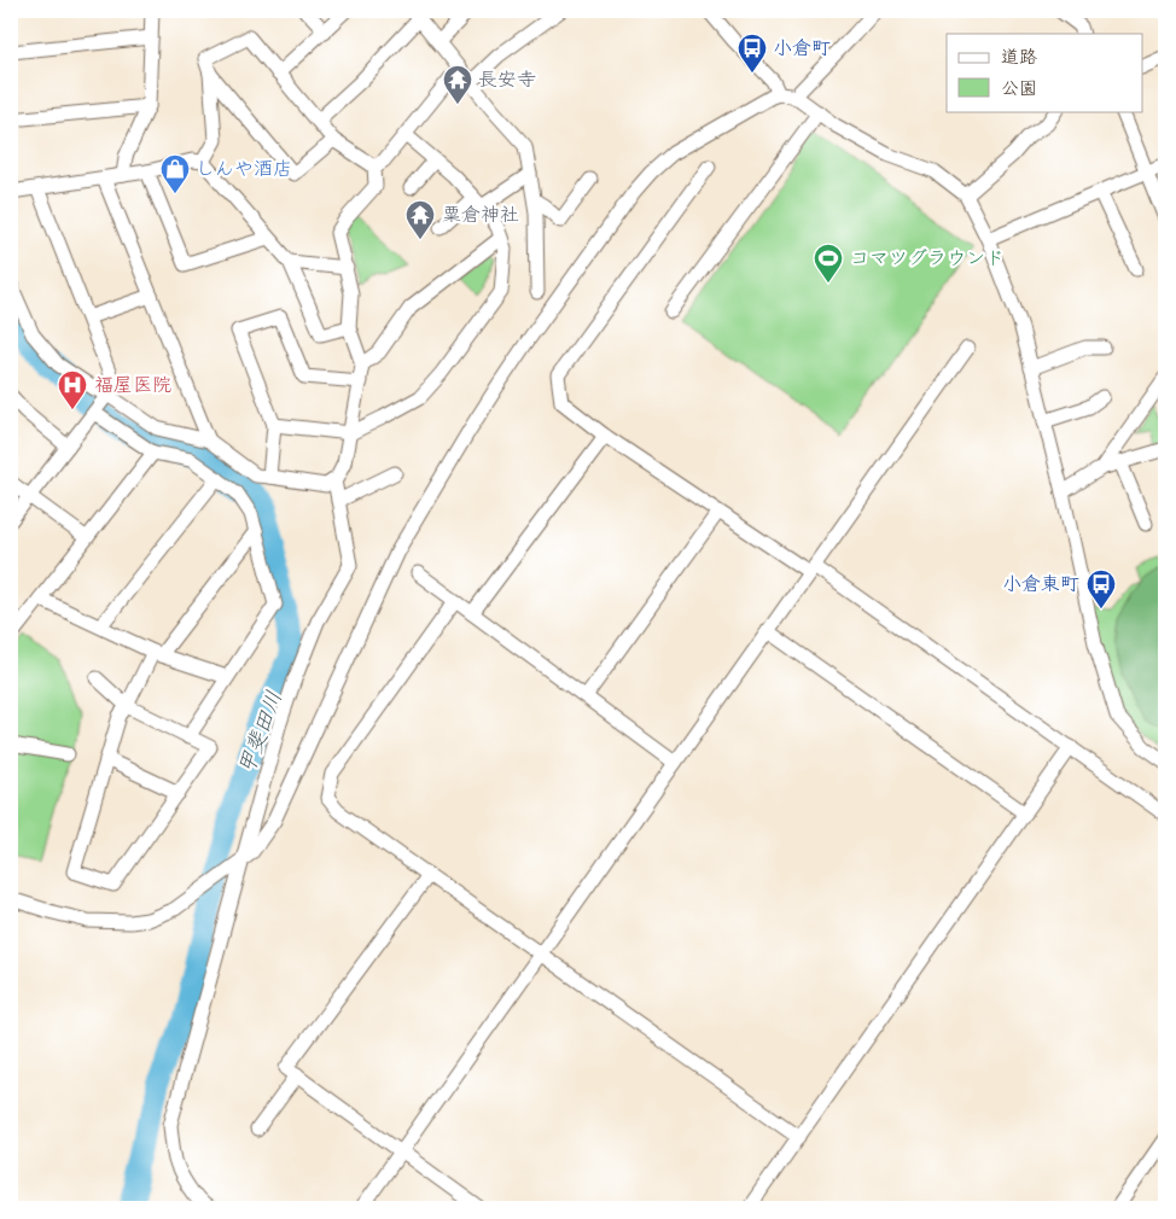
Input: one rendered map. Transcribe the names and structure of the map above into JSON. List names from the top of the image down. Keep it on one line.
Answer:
{"water":["甲斐田川"],"places":{"bus stop":["小倉町","小倉東町"],"temple":["長安寺","粟倉神社"],"shop":["しんや酒店"],"sports":["コマツグラウンド"],"hospital":["福屋医院"]},"legend":["道路","公園"]}
